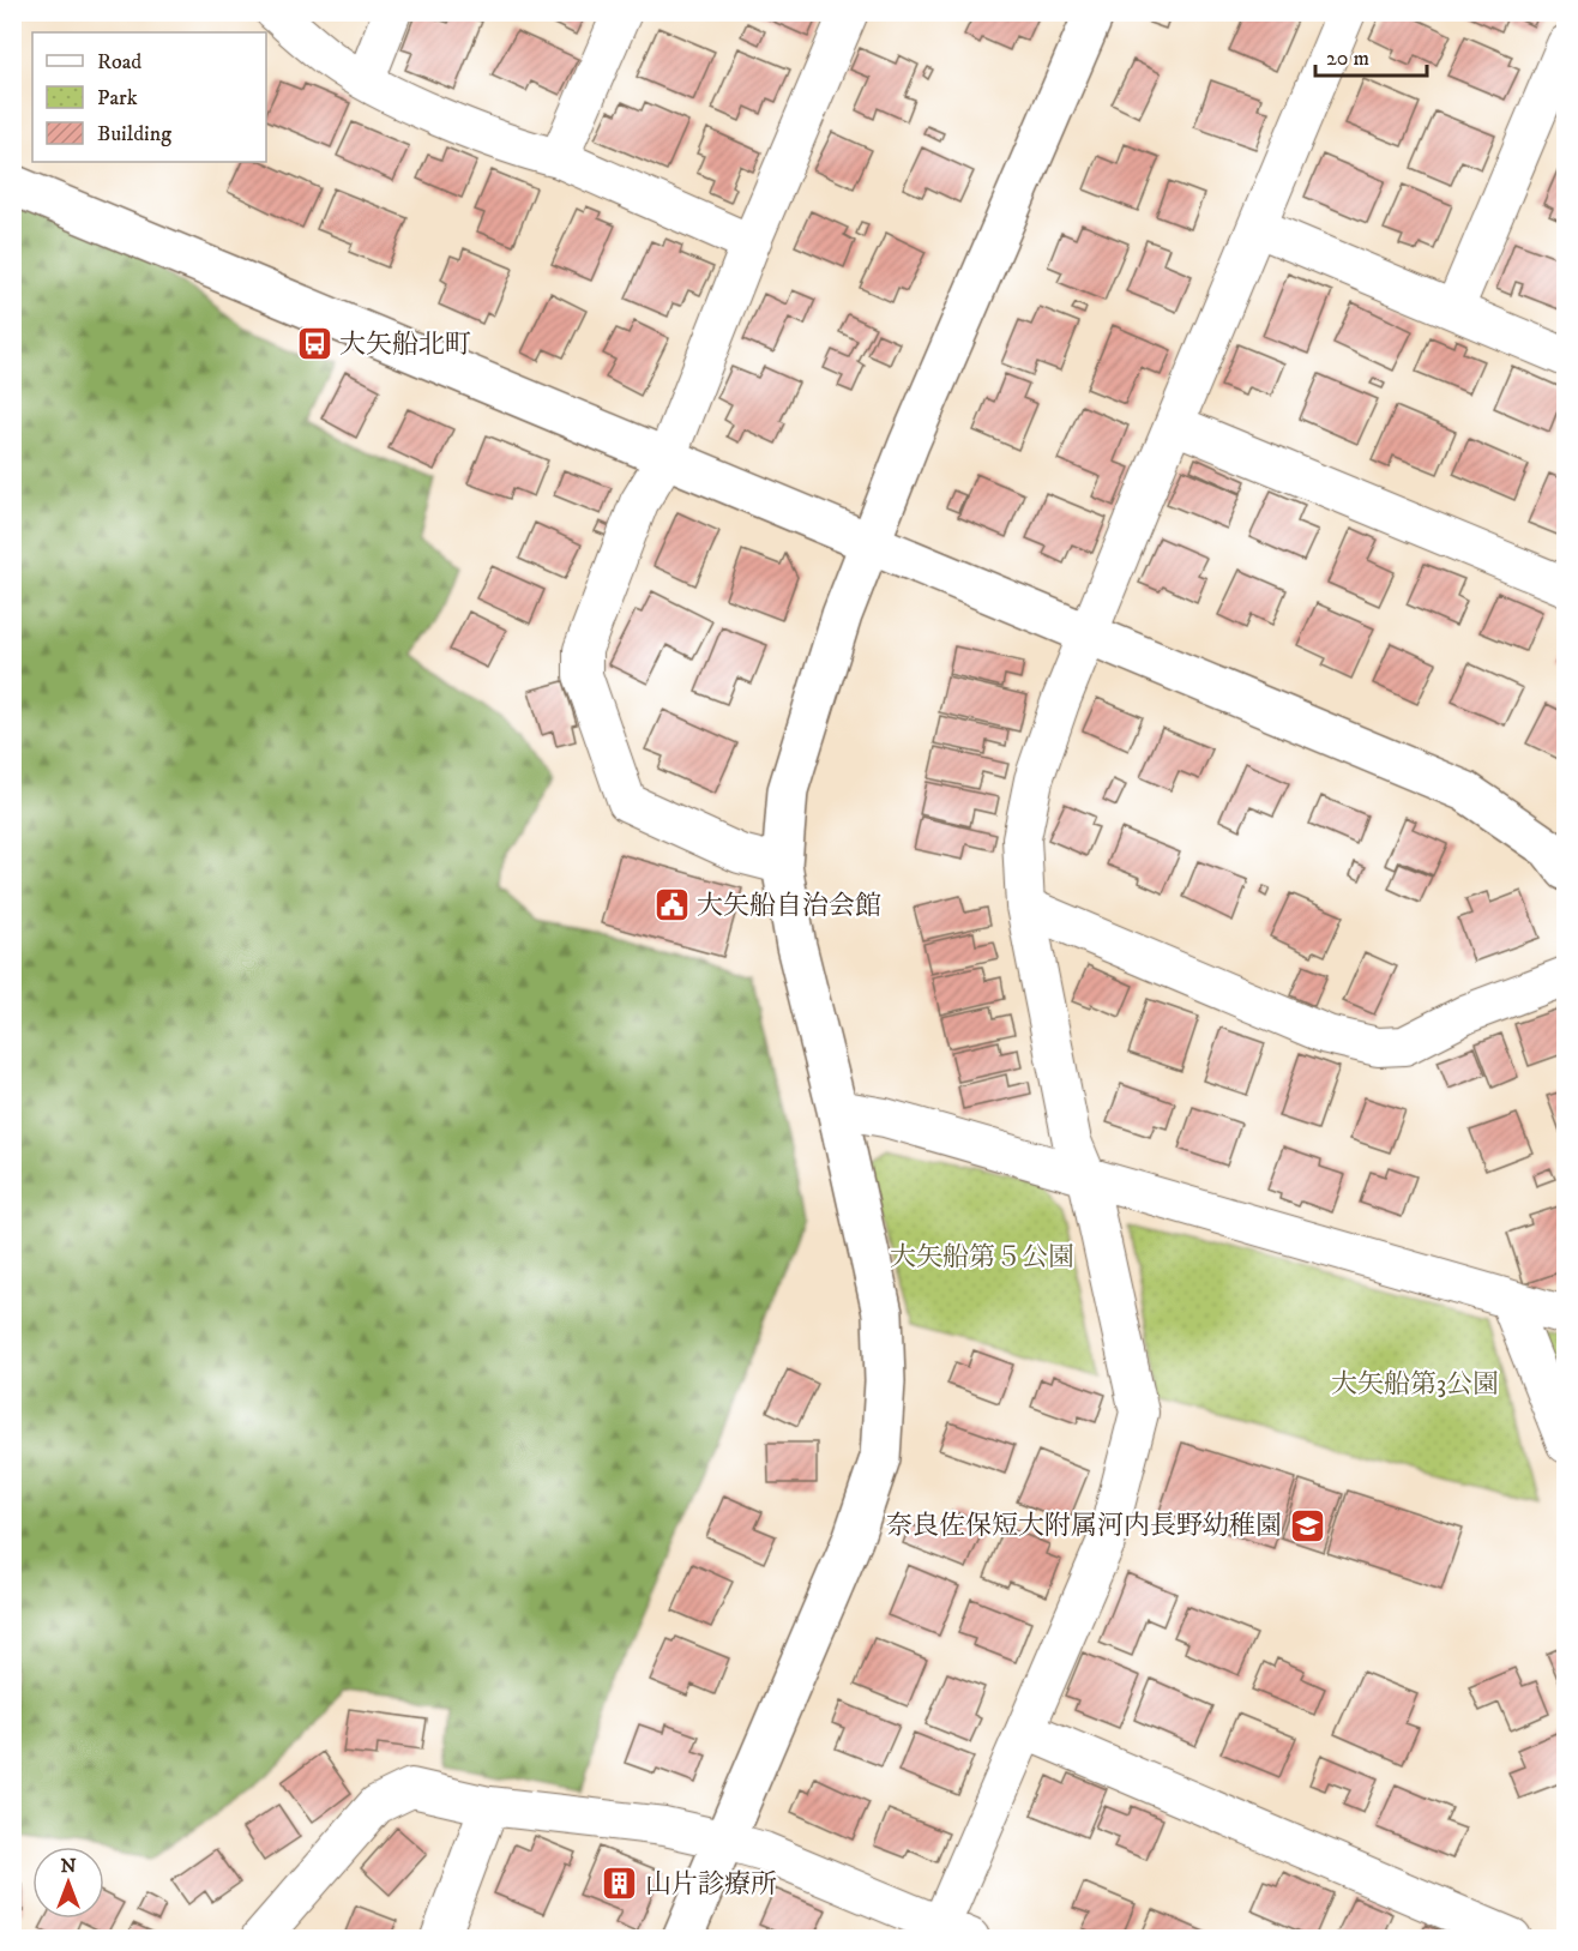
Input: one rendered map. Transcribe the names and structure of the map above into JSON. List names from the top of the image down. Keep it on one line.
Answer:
{"parks":["大矢船第５公園","大矢船第3公園"],"places":{"bus stop":["大矢船北町"],"public building":["大矢船自治会館"],"school or university":["奈良佐保短大附属河内長野幼稚園"],"building":["山片診療所"]},"legend":["Road","Park","Building"],"scale_bar":"20 m","north":"top"}
